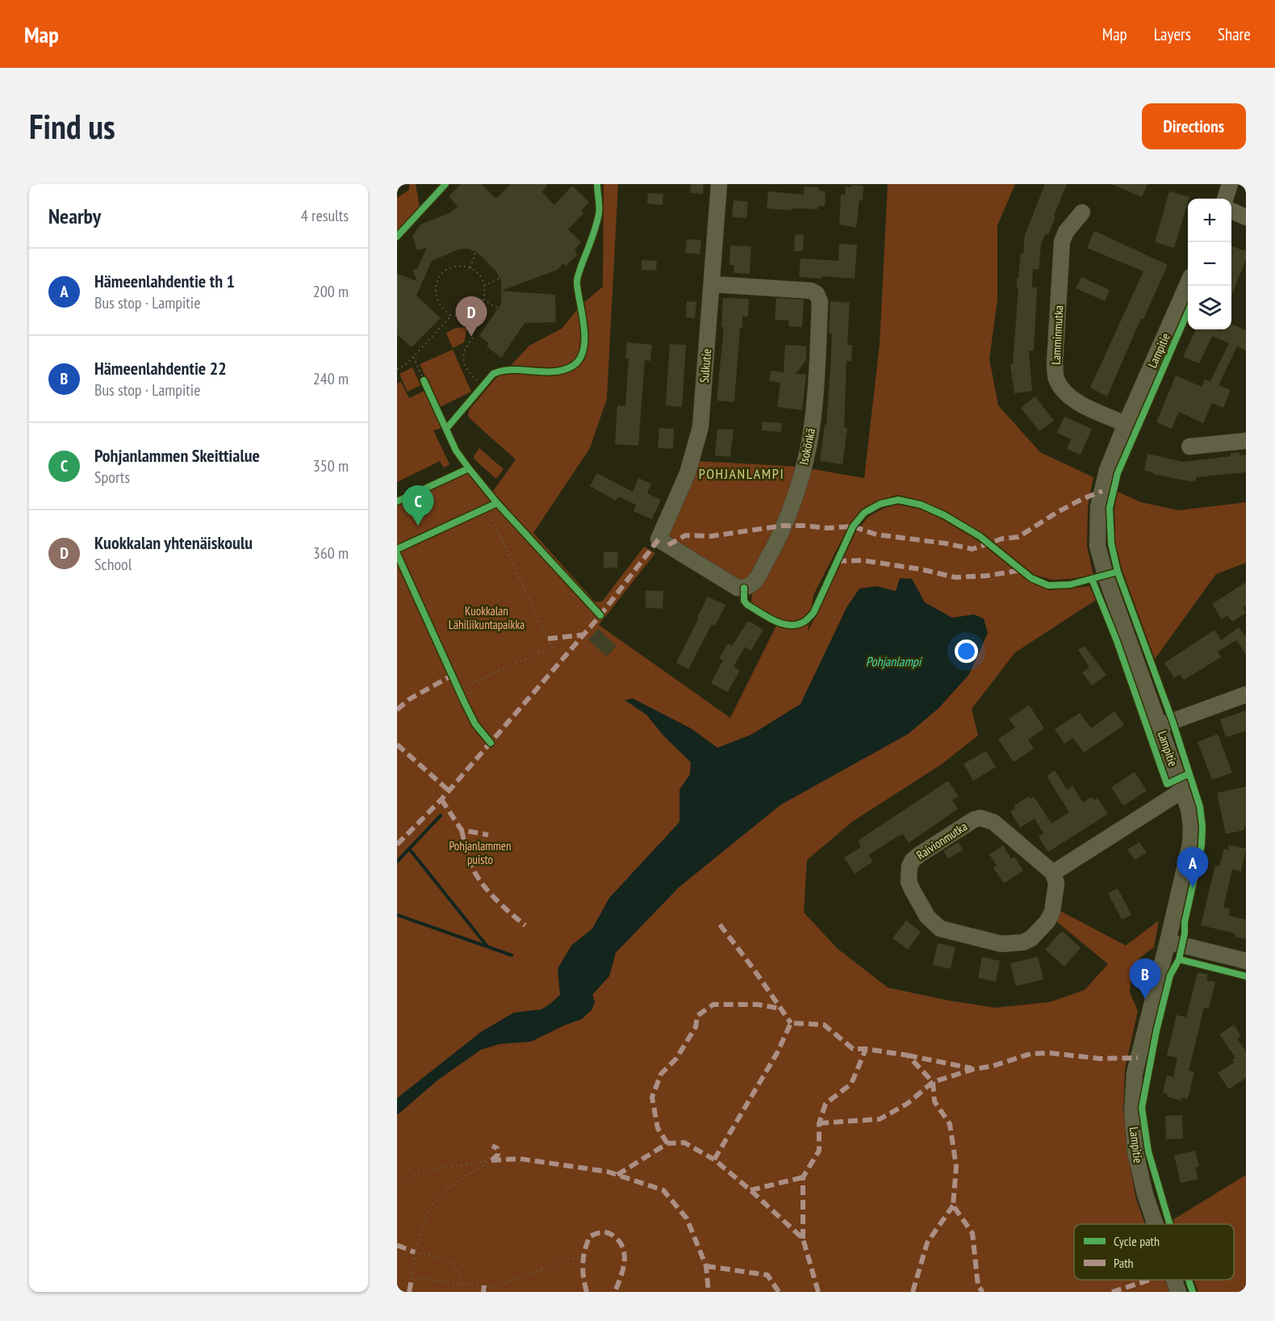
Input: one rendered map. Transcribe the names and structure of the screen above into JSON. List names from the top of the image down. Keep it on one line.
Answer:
{"streets":{"street":["Lamminmutka","Lampitie","Sulkutie","Isokönkä","Raivionmutka"]},"crossings":[["Lamminmutka","Lampitie"],["Sulkutie","Isokönkä"]],"districts":["POHJANLAMPI"],"water":["Pohjanlampi"],"parks":["Kuokkalan Lähiliikuntapaikka","Pohjanlammen puisto"],"legend":["Cycle path","Path"],"page":{"header":"Map","nav":["Map","Layers","Share"],"buttons":"Directions","title":"Find us","heading":["Nearby","4 results"],"map_buttons":["+","−"],"list":[{"mark":"A","name":"Hämeenlahdentie th 1","note":"Bus stop · Lampitie","value":"200 m"},{"mark":"B","name":"Hämeenlahdentie 22","note":"Bus stop · Lampitie","value":"240 m"},{"mark":"C","name":"Pohjanlammen Skeittialue","note":"Sports","value":"350 m"},{"mark":"D","name":"Kuokkalan yhtenäiskoulu","note":"School","value":"360 m"}],"pins":["D","C","A","B"]}}
